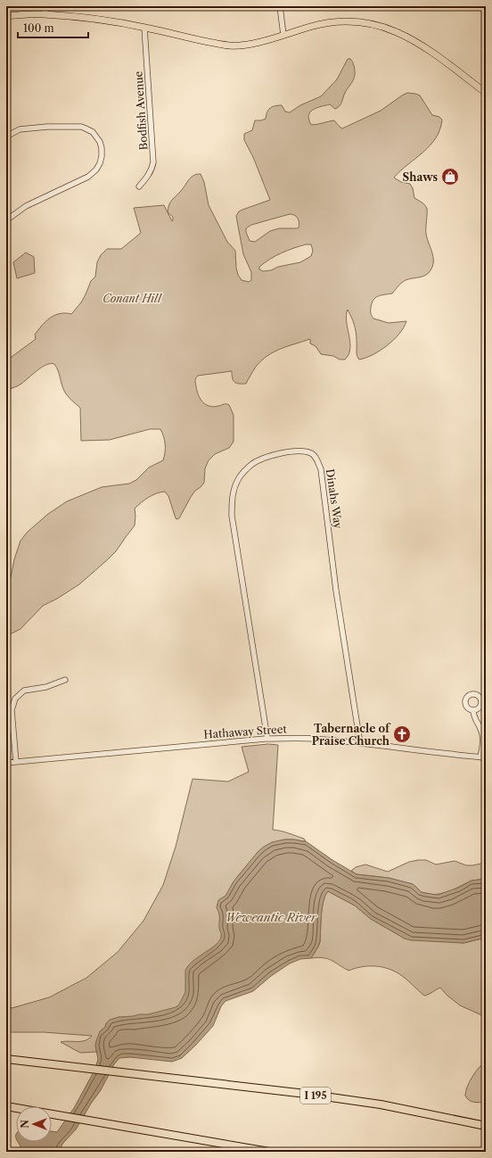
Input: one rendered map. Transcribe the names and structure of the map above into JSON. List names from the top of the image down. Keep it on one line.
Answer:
{"streets":{"highway":["I 195"],"street":["Bodfish Avenue","Dinahs Way","Hathaway Street"]},"crossings":[["Dinahs Way","Hathaway Street"]],"water":["Weweantic River"],"parks":["Conant Hill"],"places":{"shop":["Shaws"],"church":["Tabernacle of Praise Church"]},"scale_bar":"100 m","north":"left"}
